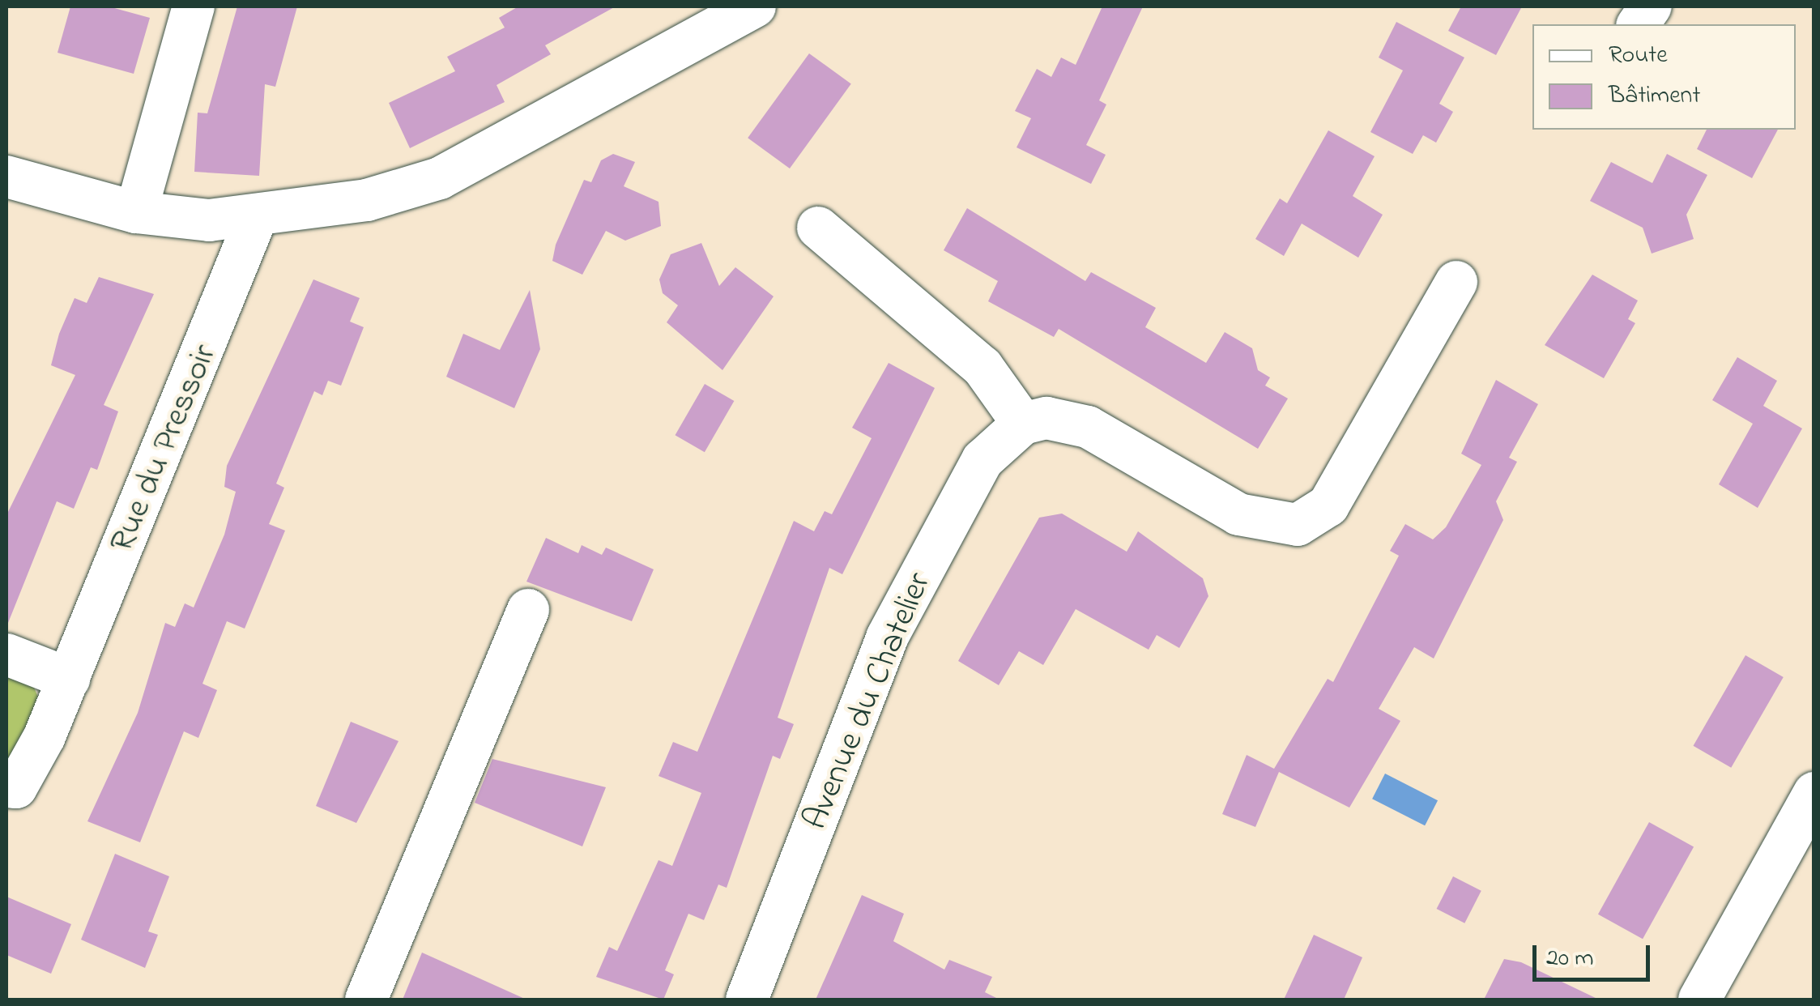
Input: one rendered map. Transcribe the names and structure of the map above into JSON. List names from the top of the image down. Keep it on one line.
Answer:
{"streets":{"street":["Rue du Pressoir","Avenue du Chatelier"]},"legend":["Route","Bâtiment"],"scale_bar":"20 m"}
